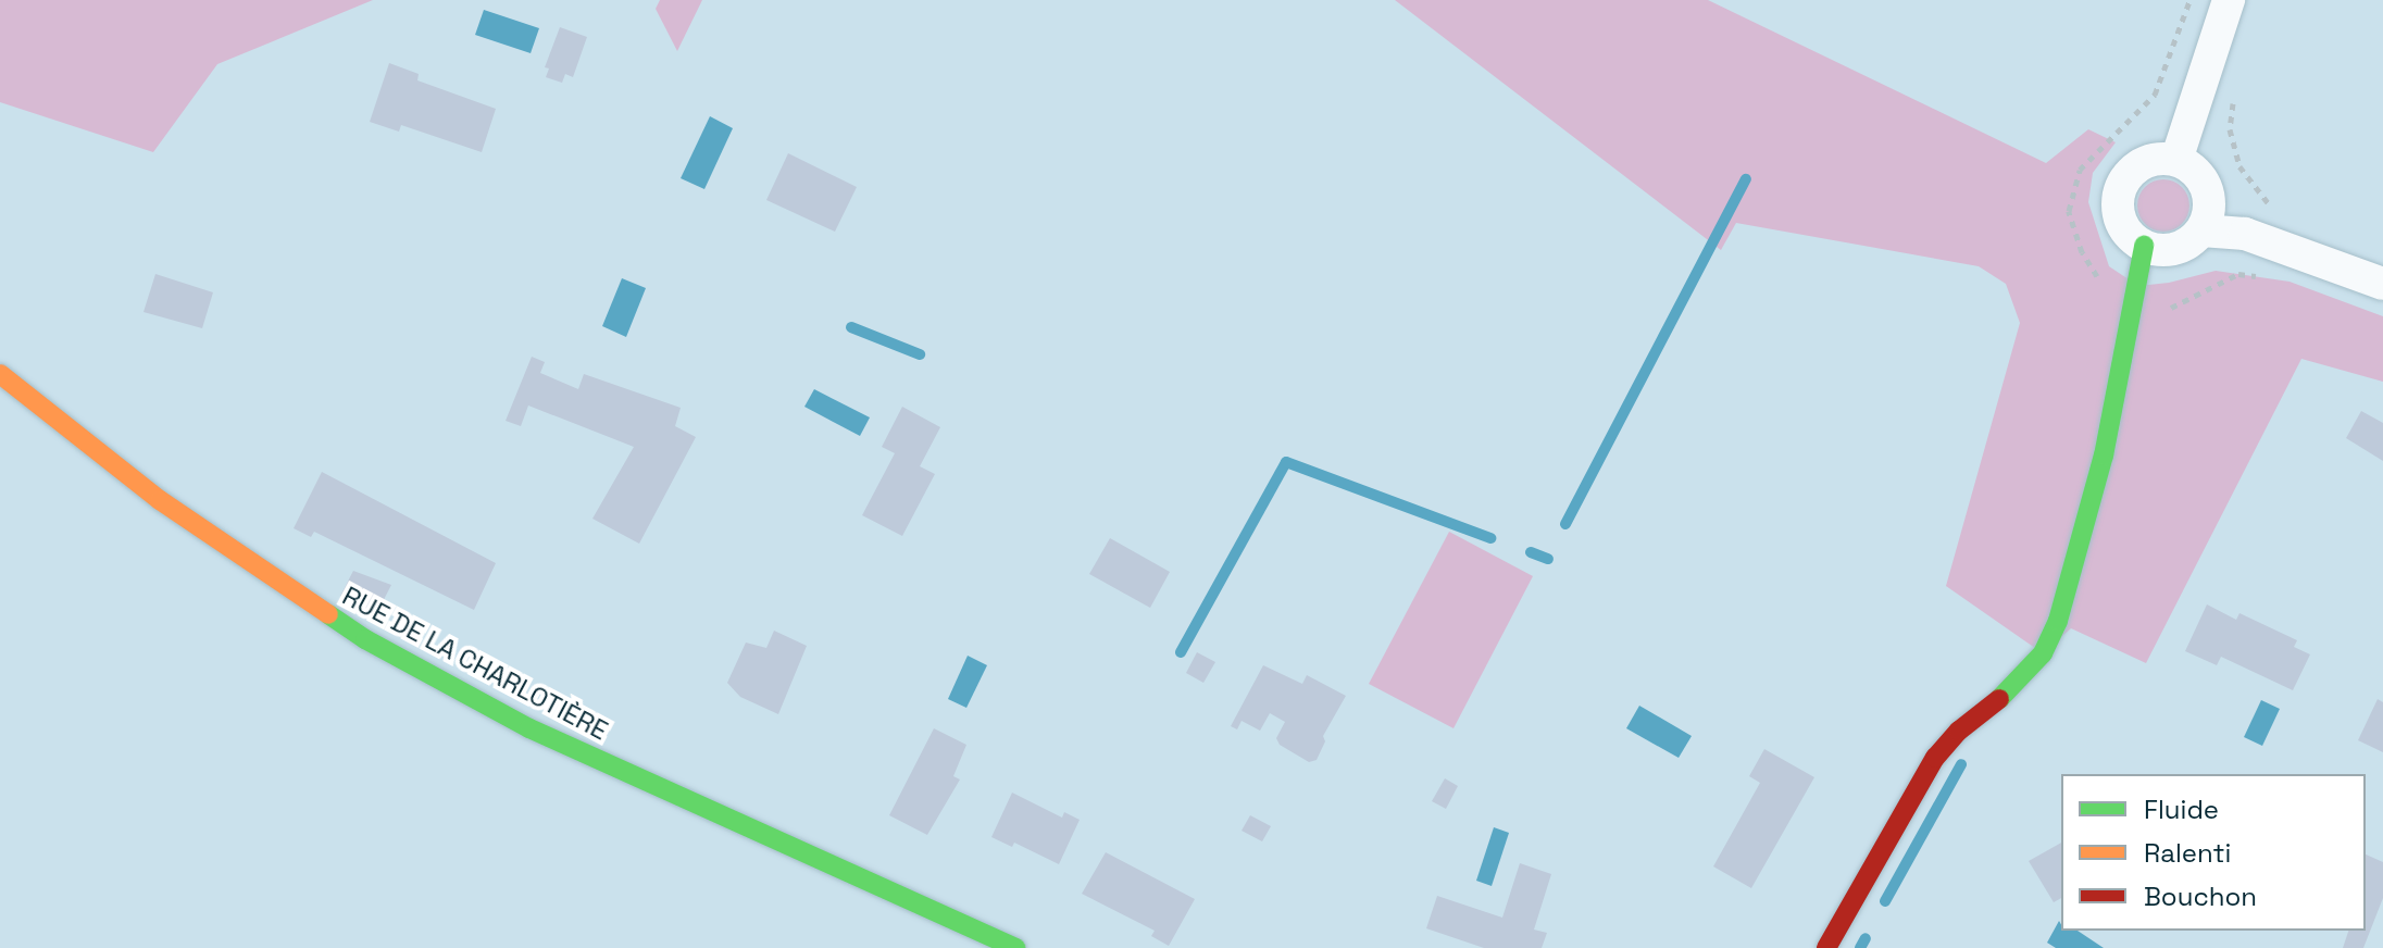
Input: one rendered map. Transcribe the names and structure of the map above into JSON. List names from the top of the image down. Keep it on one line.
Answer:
{"streets":{"street":["RUE DE LA CHARLOTIÈRE"]},"legend":["Fluide","Ralenti","Bouchon"]}
